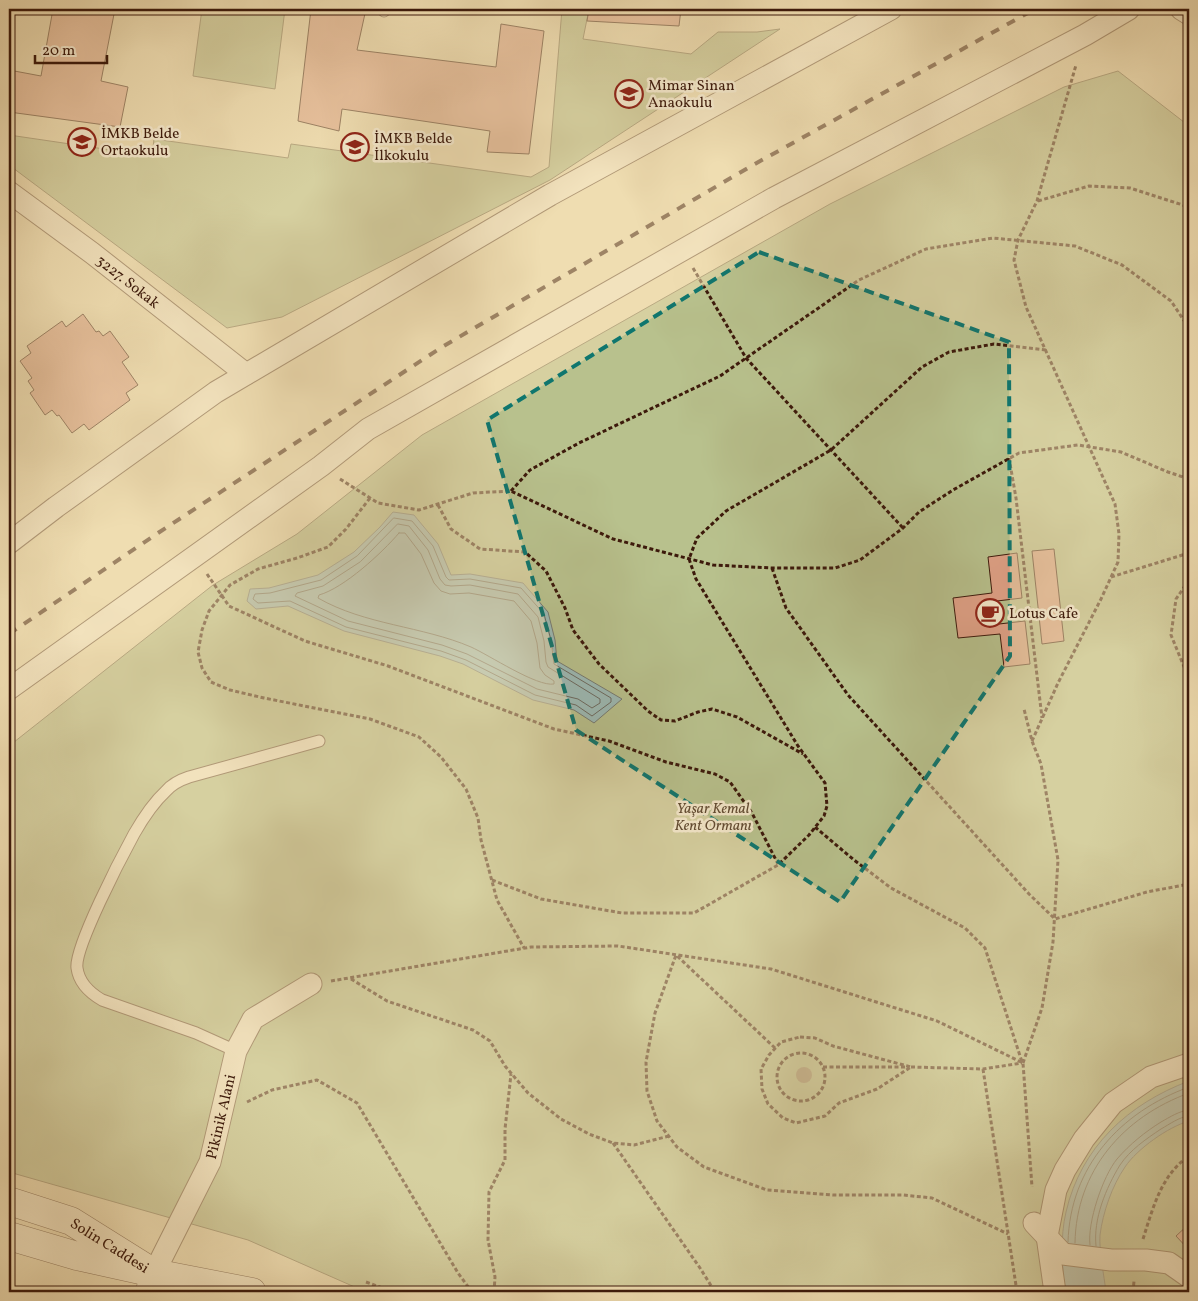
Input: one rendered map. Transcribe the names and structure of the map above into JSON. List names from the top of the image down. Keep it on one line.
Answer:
{"streets":{"street":["3227. Sokak","Pikinik Alani","Solin Caddesi"]},"crossings":[["Pikinik Alani","Solin Caddesi"]],"parks":["Yaşar Kemal Kent Ormanı"],"places":{"school or university":["Mimar Sinan Anaokulu","İMKB Belde Ortaokulu","İMKB Belde İlkokulu"],"cafe":["Lotus Cafe"]},"scale_bar":"20 m"}
